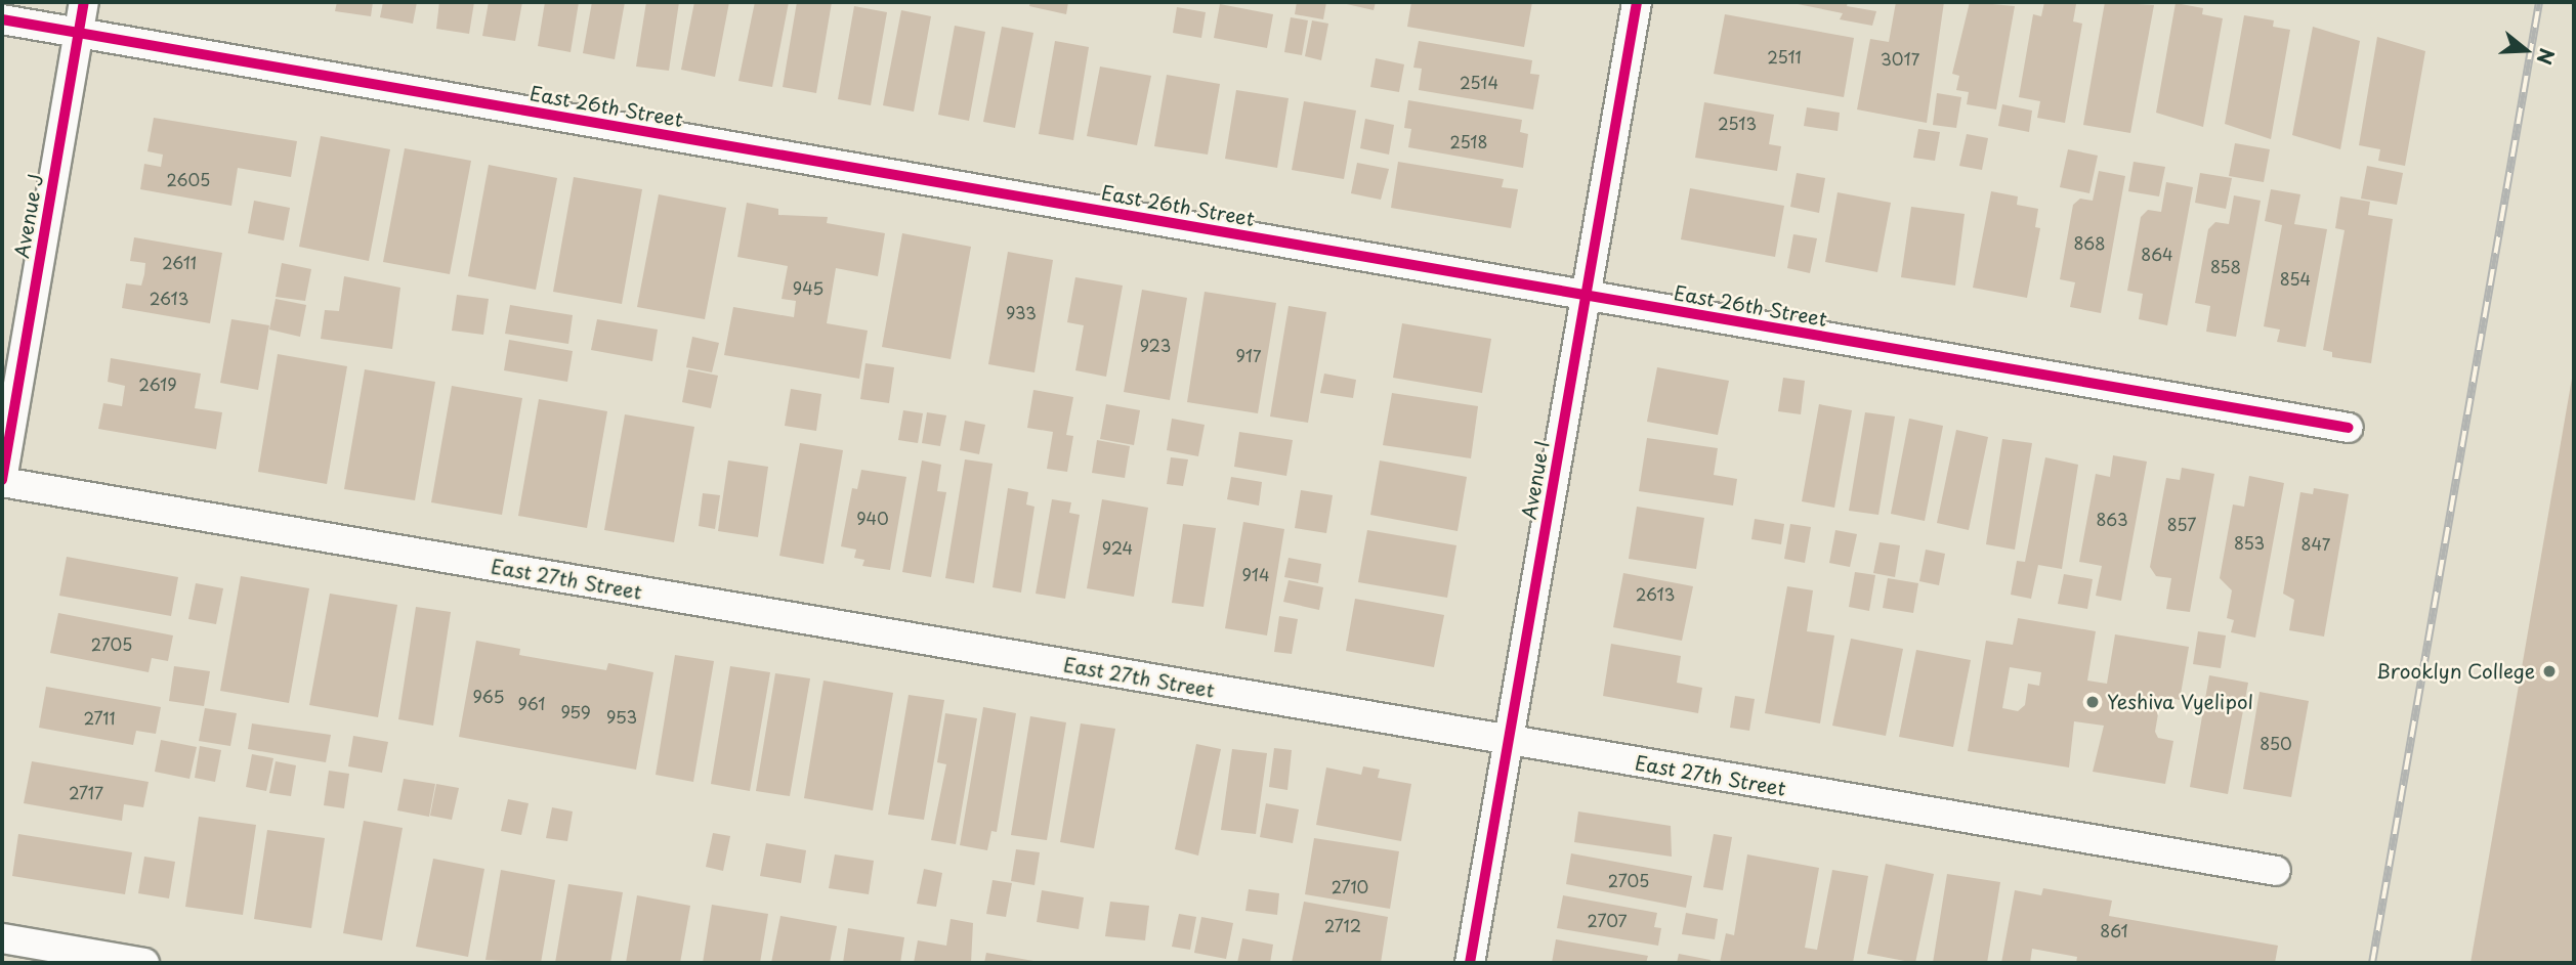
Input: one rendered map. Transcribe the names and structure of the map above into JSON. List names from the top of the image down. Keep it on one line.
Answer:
{"streets":{"street":["East 26th Street","Avenue J","Avenue I","East 27th Street"]},"crossings":[["East 26th Street","Avenue J"],["East 26th Street","Avenue I"],["Avenue J","East 27th Street"],["Avenue I","East 27th Street"]],"places":["Brooklyn College","Yeshiva Vyelipol"],"house_numbers":["2511","3017","2514","2513","2518","2605","868","864","2611","858","854","945","2613","933","923","917","2619","940","863","857","853","847","924","914","2613","2705","965","961","959","953","2711","850","2717","2705","2710","2707","2712","861"],"north":"right"}
